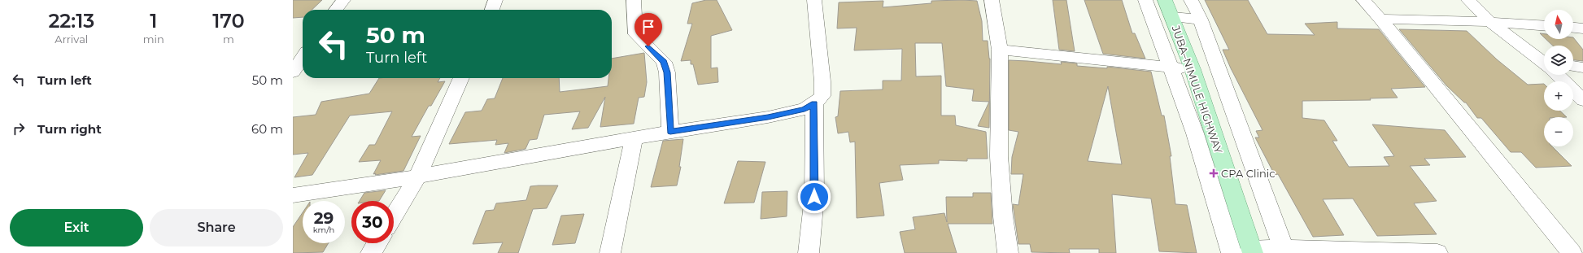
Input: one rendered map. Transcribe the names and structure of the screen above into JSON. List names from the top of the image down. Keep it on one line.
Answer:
{"streets":{"main road":["JUBA–NIMULE HIGHWAY"]},"places":{"health":["CPA Clinic"]},"north":"top","page":{"eta":["22:13","Arrival","1","min","170","m"],"map_buttons":["+","−"],"turn":["50 m","Turn left"],"list":[{"name":"Turn left","value":"50 m"},{"name":"Turn right","value":"60 m"}],"speed":"29 km/h","limit":"30","buttons":["Exit","Share"]}}
